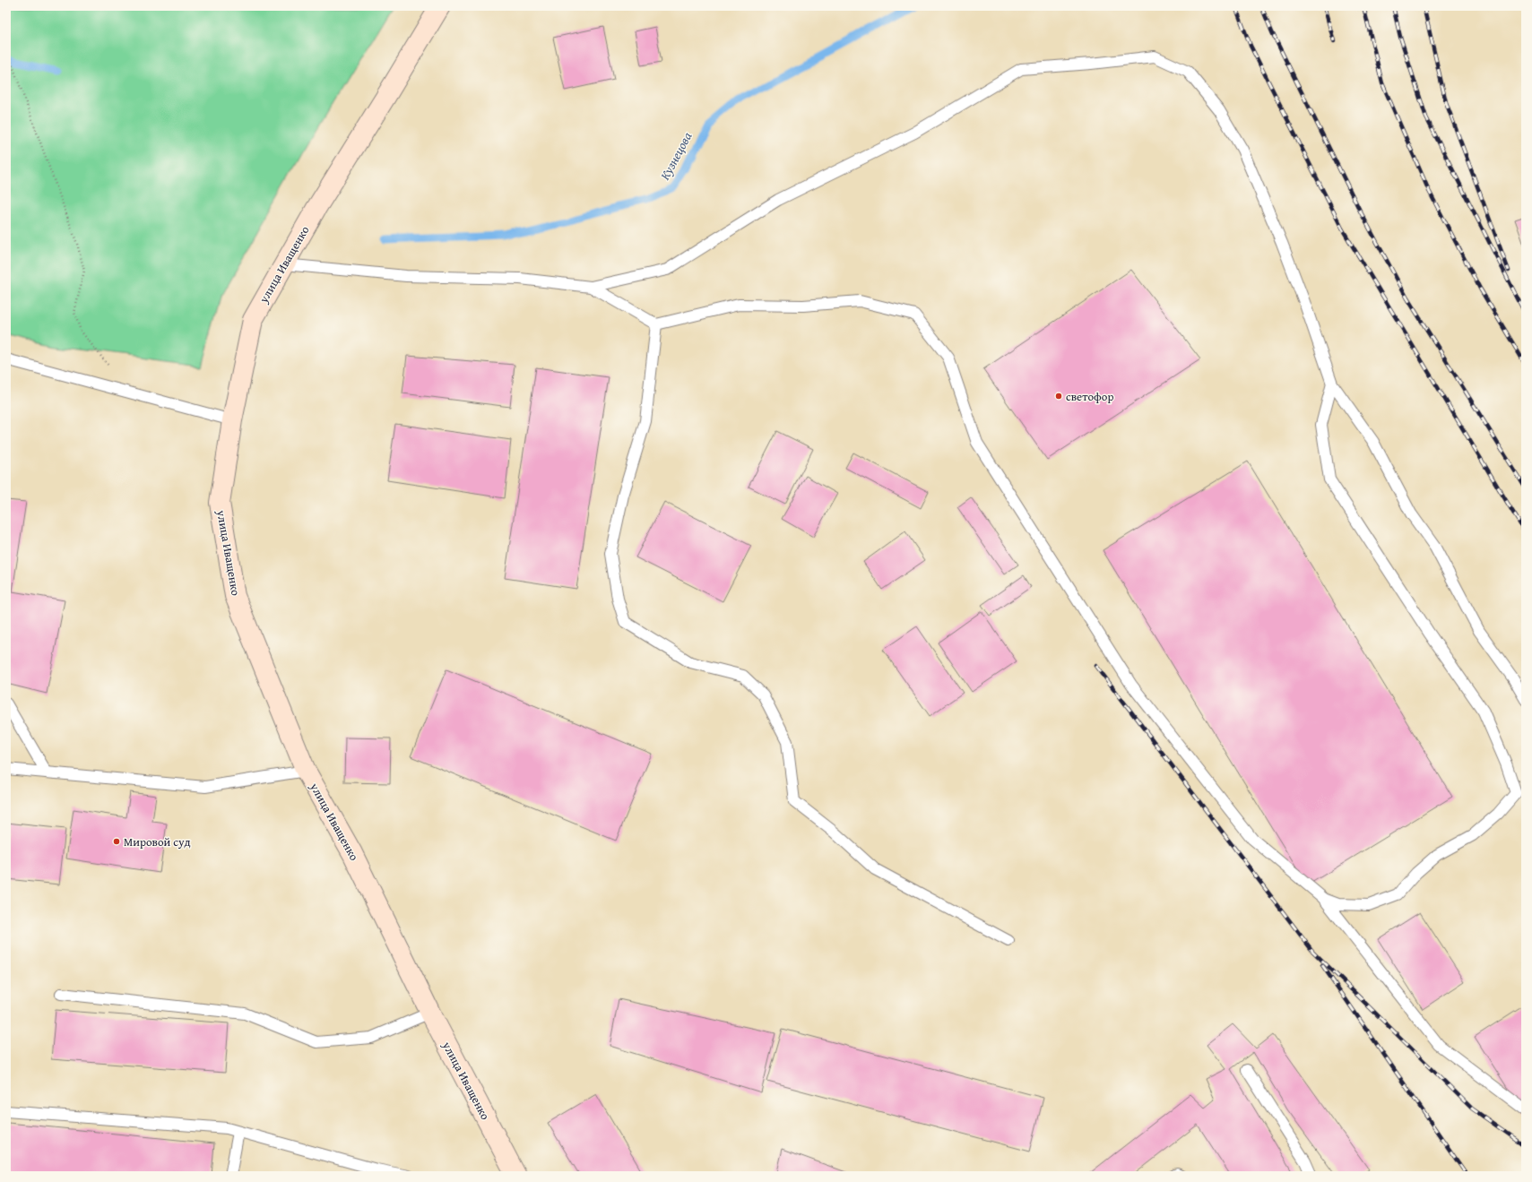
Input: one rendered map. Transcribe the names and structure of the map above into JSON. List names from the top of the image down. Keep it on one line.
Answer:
{"streets":{"main road":["улица Иващенко"]},"water":["Кузнецова"],"places":["светофор","Мировой суд"]}
